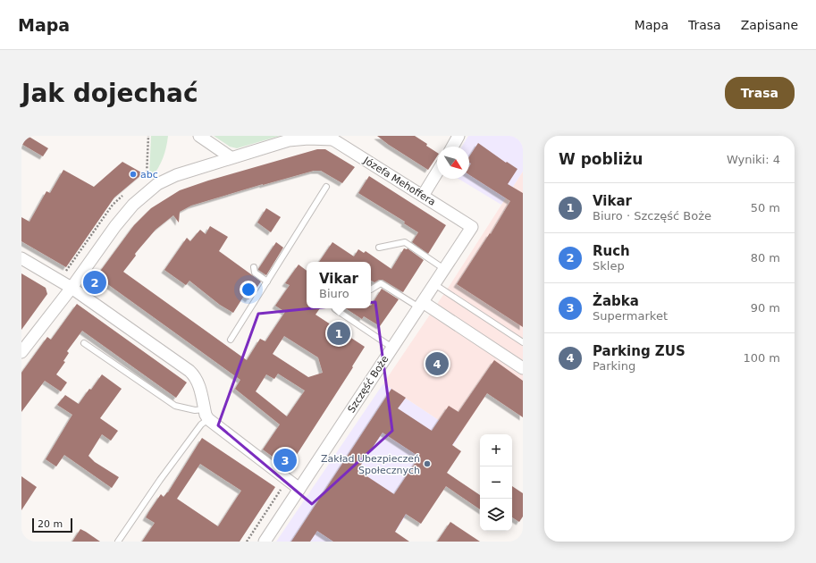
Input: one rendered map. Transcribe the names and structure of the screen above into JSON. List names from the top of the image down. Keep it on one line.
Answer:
{"streets":{"street":["Józefa Mehoffera","Szczęść Boże"]},"crossings":[["Józefa Mehoffera","Szczęść Boże"]],"places":["abc","Zakład Ubezpieczeń Społecznych"],"scale_bar":"20 m","north":"bottom right","page":{"header":"Mapa","nav":["Mapa","Trasa","Zapisane"],"buttons":"Trasa","title":"Jak dojechać","heading":["W pobliżu","Wyniki: 4"],"list":[{"mark":"1","name":"Vikar","note":"Biuro · Szczęść Boże","value":"50 m"},{"mark":"2","name":"Ruch","note":"Sklep","value":"80 m"},{"mark":"3","name":"Żabka","note":"Supermarket","value":"90 m"},{"mark":"4","name":"Parking ZUS","note":"Parking","value":"100 m"}],"popup":["Vikar","Biuro"],"pins":["2","1","4","3"],"map_buttons":["+","−"],"scale":"20 m"}}
